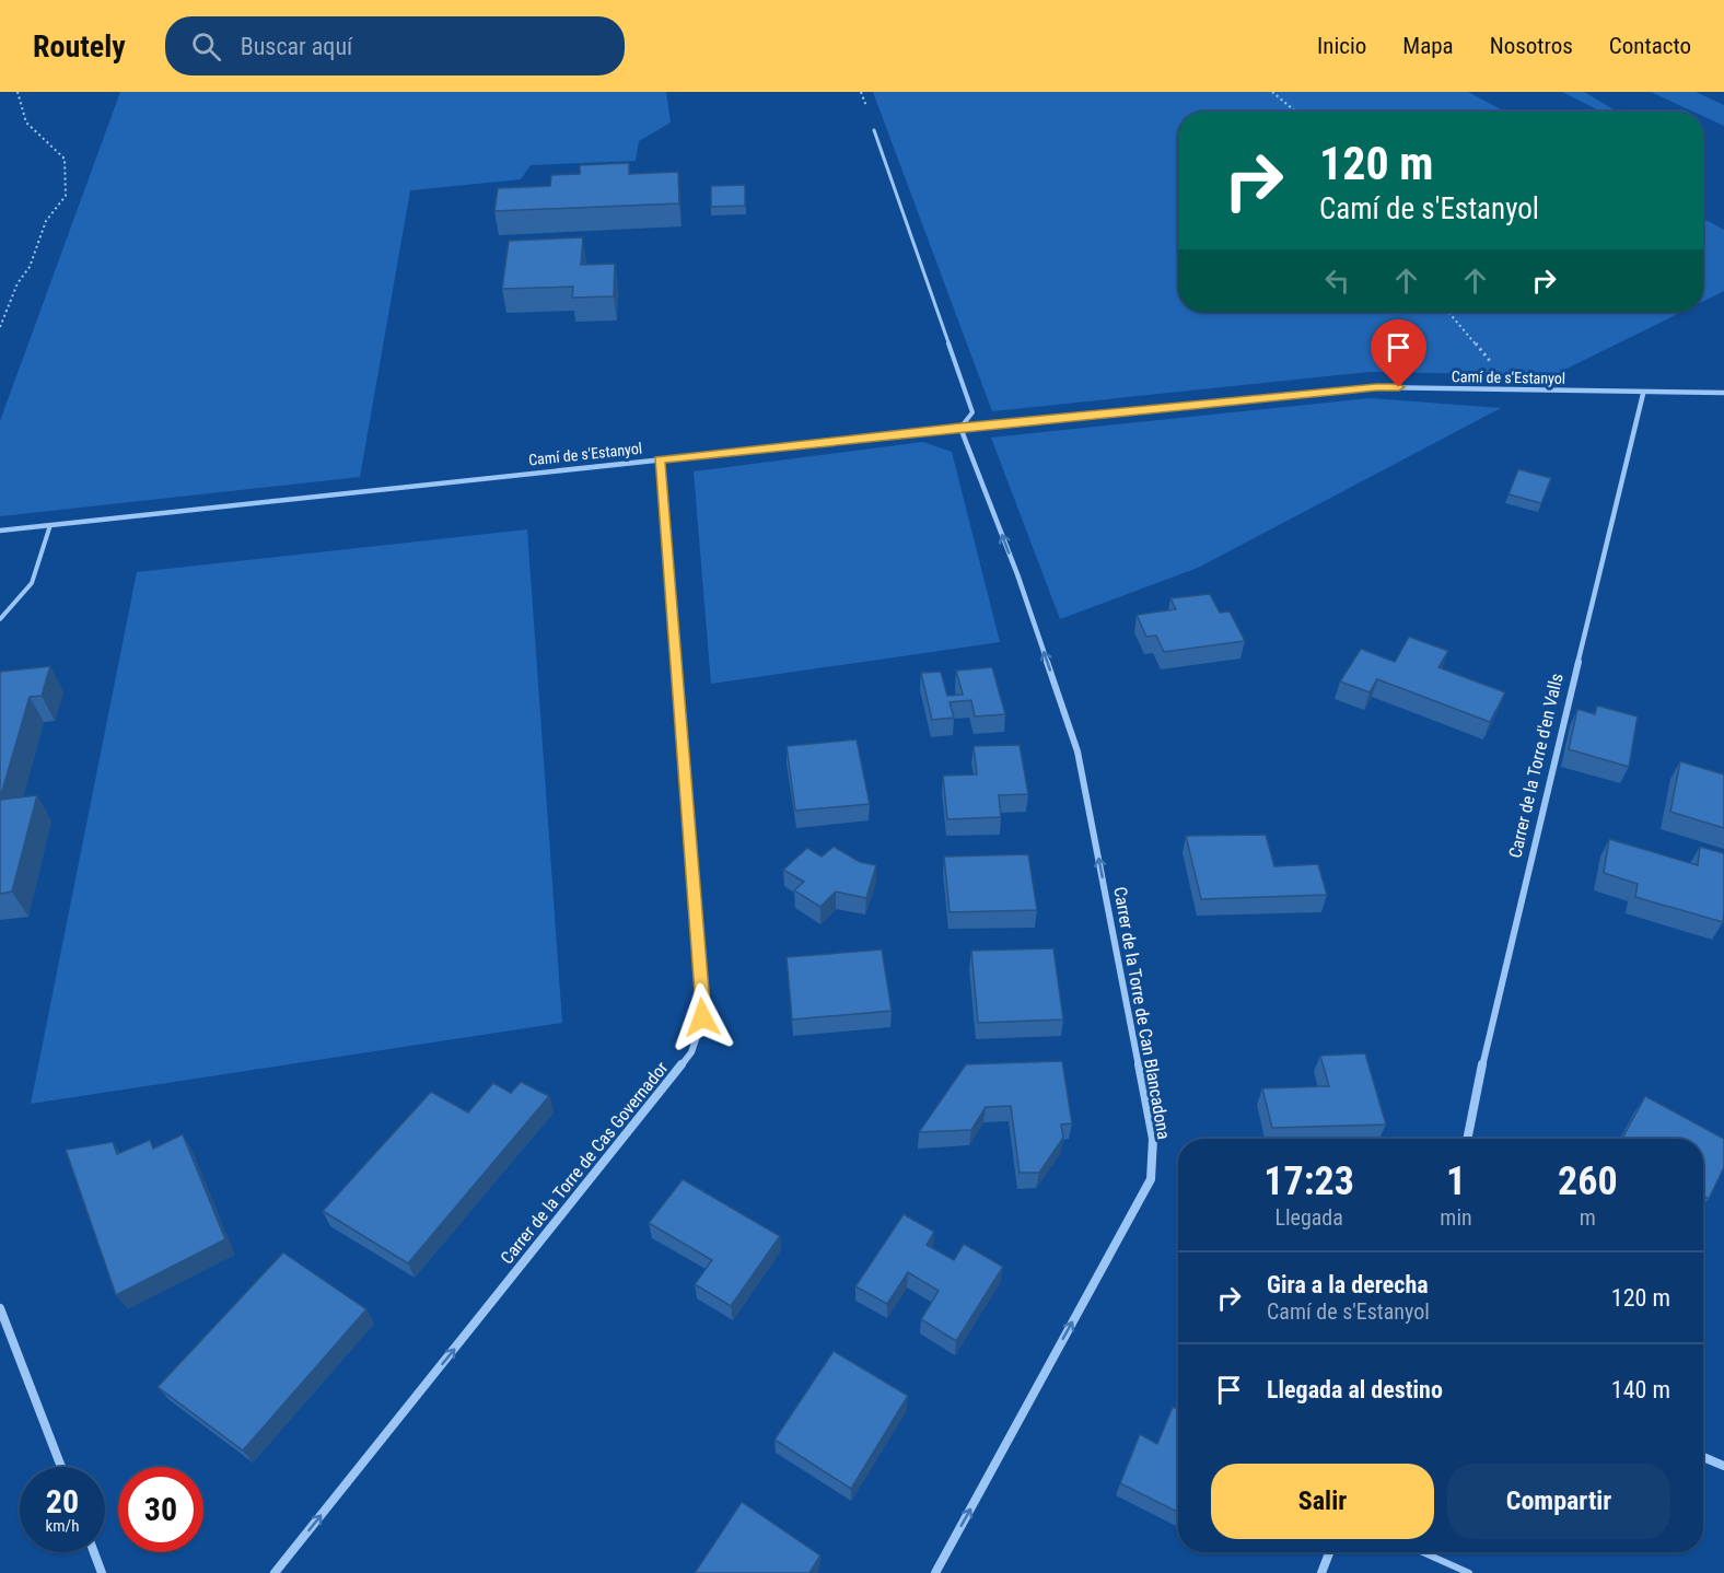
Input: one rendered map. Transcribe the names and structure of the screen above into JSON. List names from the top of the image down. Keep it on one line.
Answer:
{"streets":{"street":["Camí de s'Estanyol","Carrer de la Torre d'en Valls","Carrer de la Torre de Can Blancadona","Carrer de la Torre de Cas Governador"]},"crossings":[["Camí de s'Estanyol","Carrer de la Torre d'en Valls"],["Camí de s'Estanyol","Carrer de la Torre de Can Blancadona"],["Camí de s'Estanyol","Carrer de la Torre de Cas Governador"]],"one_way":["Carrer de la Torre de Can Blancadona","Carrer de la Torre de Cas Governador"],"page":{"header":"Routely","search":"Buscar aquí","nav":["Inicio","Mapa","Nosotros","Contacto"],"turn":["120 m","Camí de s'Estanyol"],"eta":["17:23","Llegada","1","min","260","m"],"list":[{"name":"Gira a la derecha","note":"Camí de s'Estanyol","value":"120 m"},{"name":"Llegada al destino","value":"140 m"}],"buttons":["Salir","Compartir"],"speed":"20 km/h","limit":"30"}}
